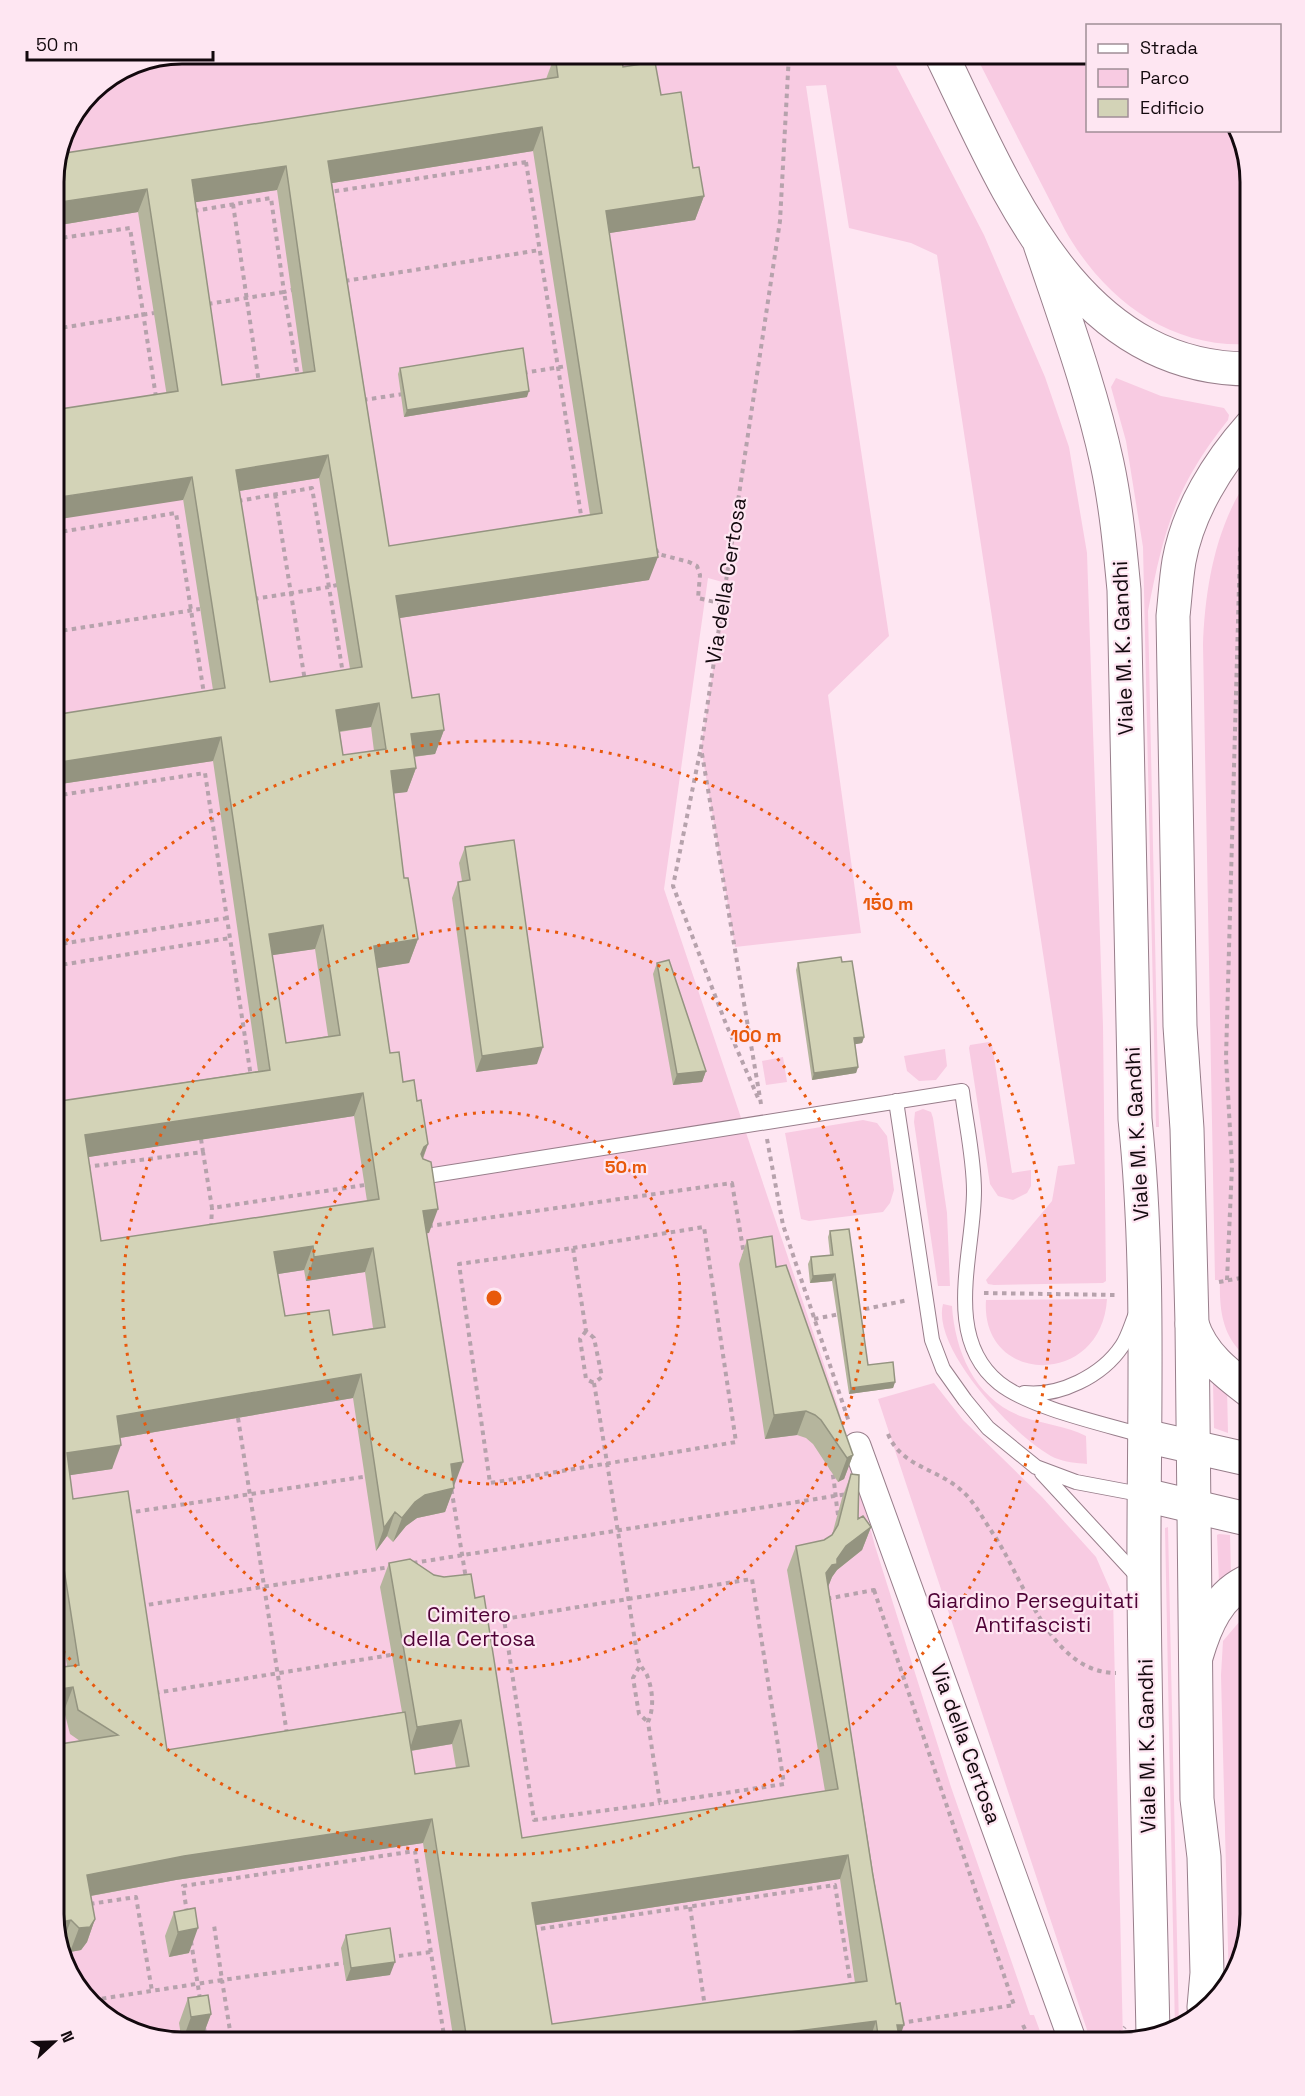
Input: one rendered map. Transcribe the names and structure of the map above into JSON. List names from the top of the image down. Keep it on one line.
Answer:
{"streets":{"main road":["Viale M. K. Gandhi"],"street":["Via della Certosa"]},"parks":["Giardino Perseguitati Antifascisti","Cimitero della Certosa"],"legend":["Strada","Parco","Edificio"],"scale_bar":"50 m","north":"right","rings":["150 m","100 m","50 m"]}
